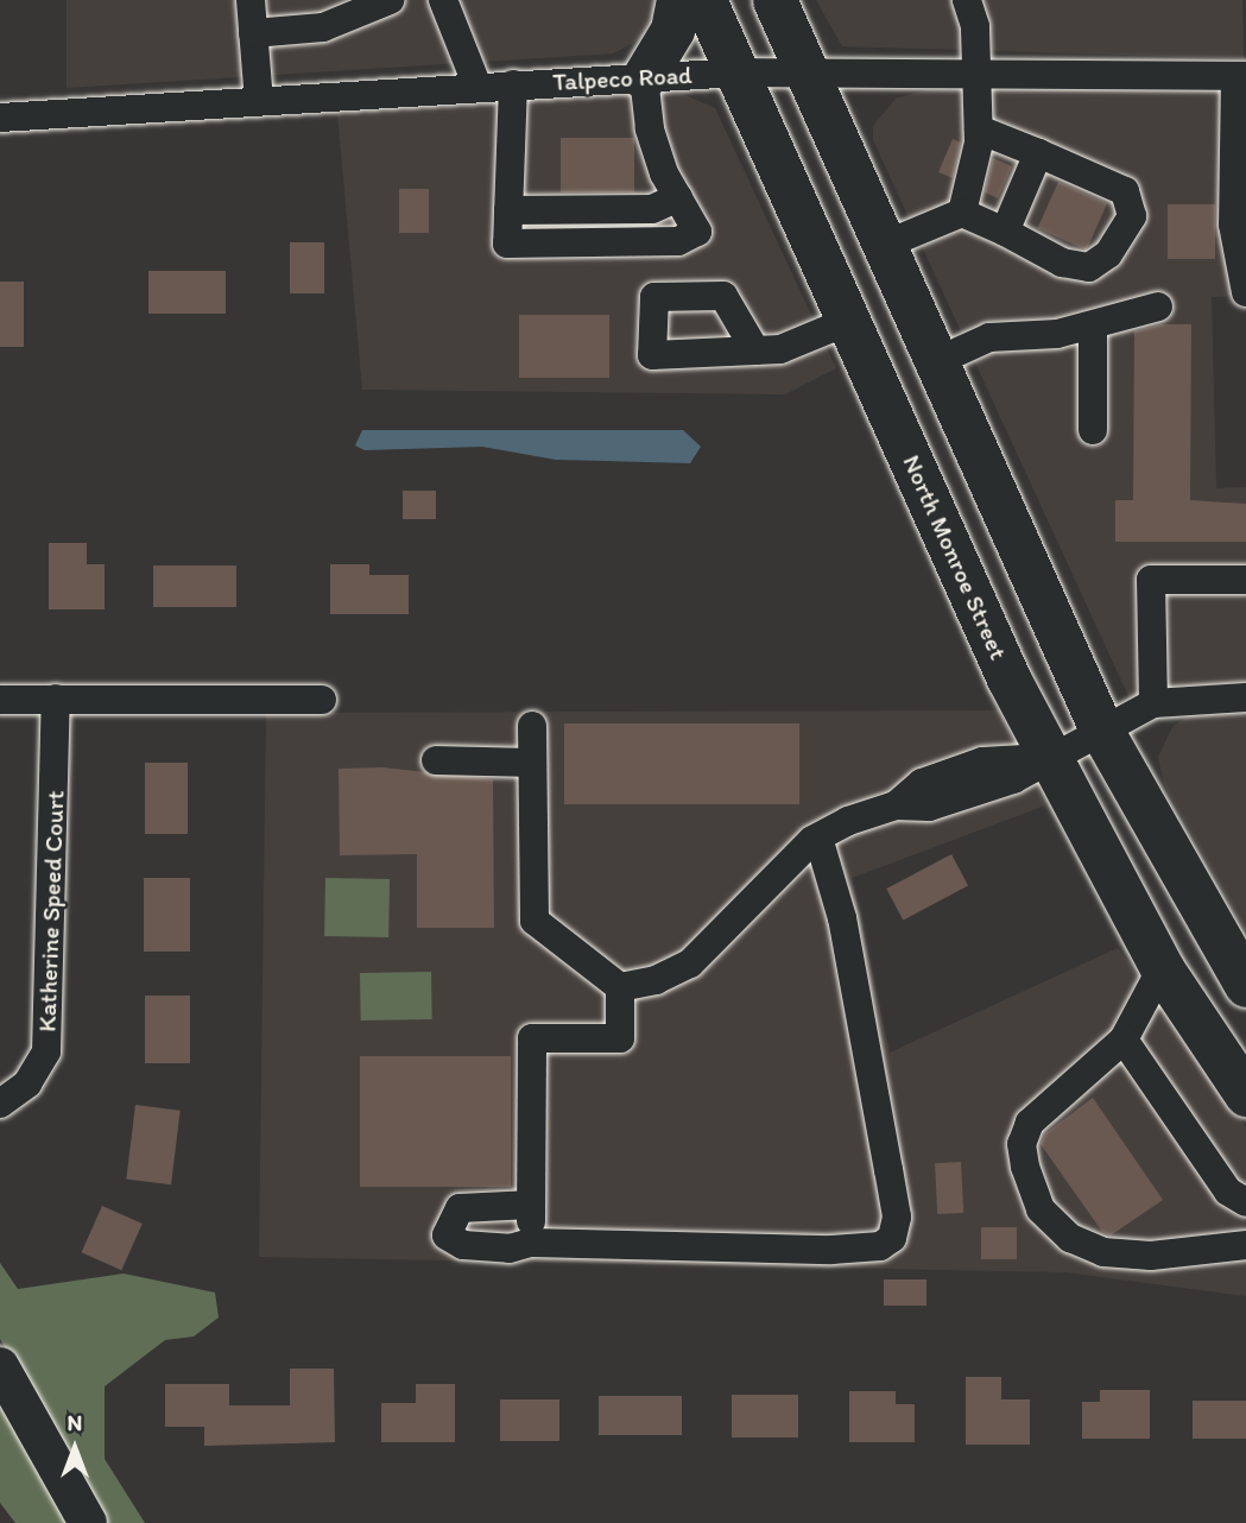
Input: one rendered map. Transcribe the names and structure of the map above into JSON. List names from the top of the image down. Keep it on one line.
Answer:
{"streets":{"highway":["North Monroe Street"],"street":["Talpeco Road","Katherine Speed Court"]},"crossings":[["Talpeco Road","North Monroe Street"]],"north":"top"}
